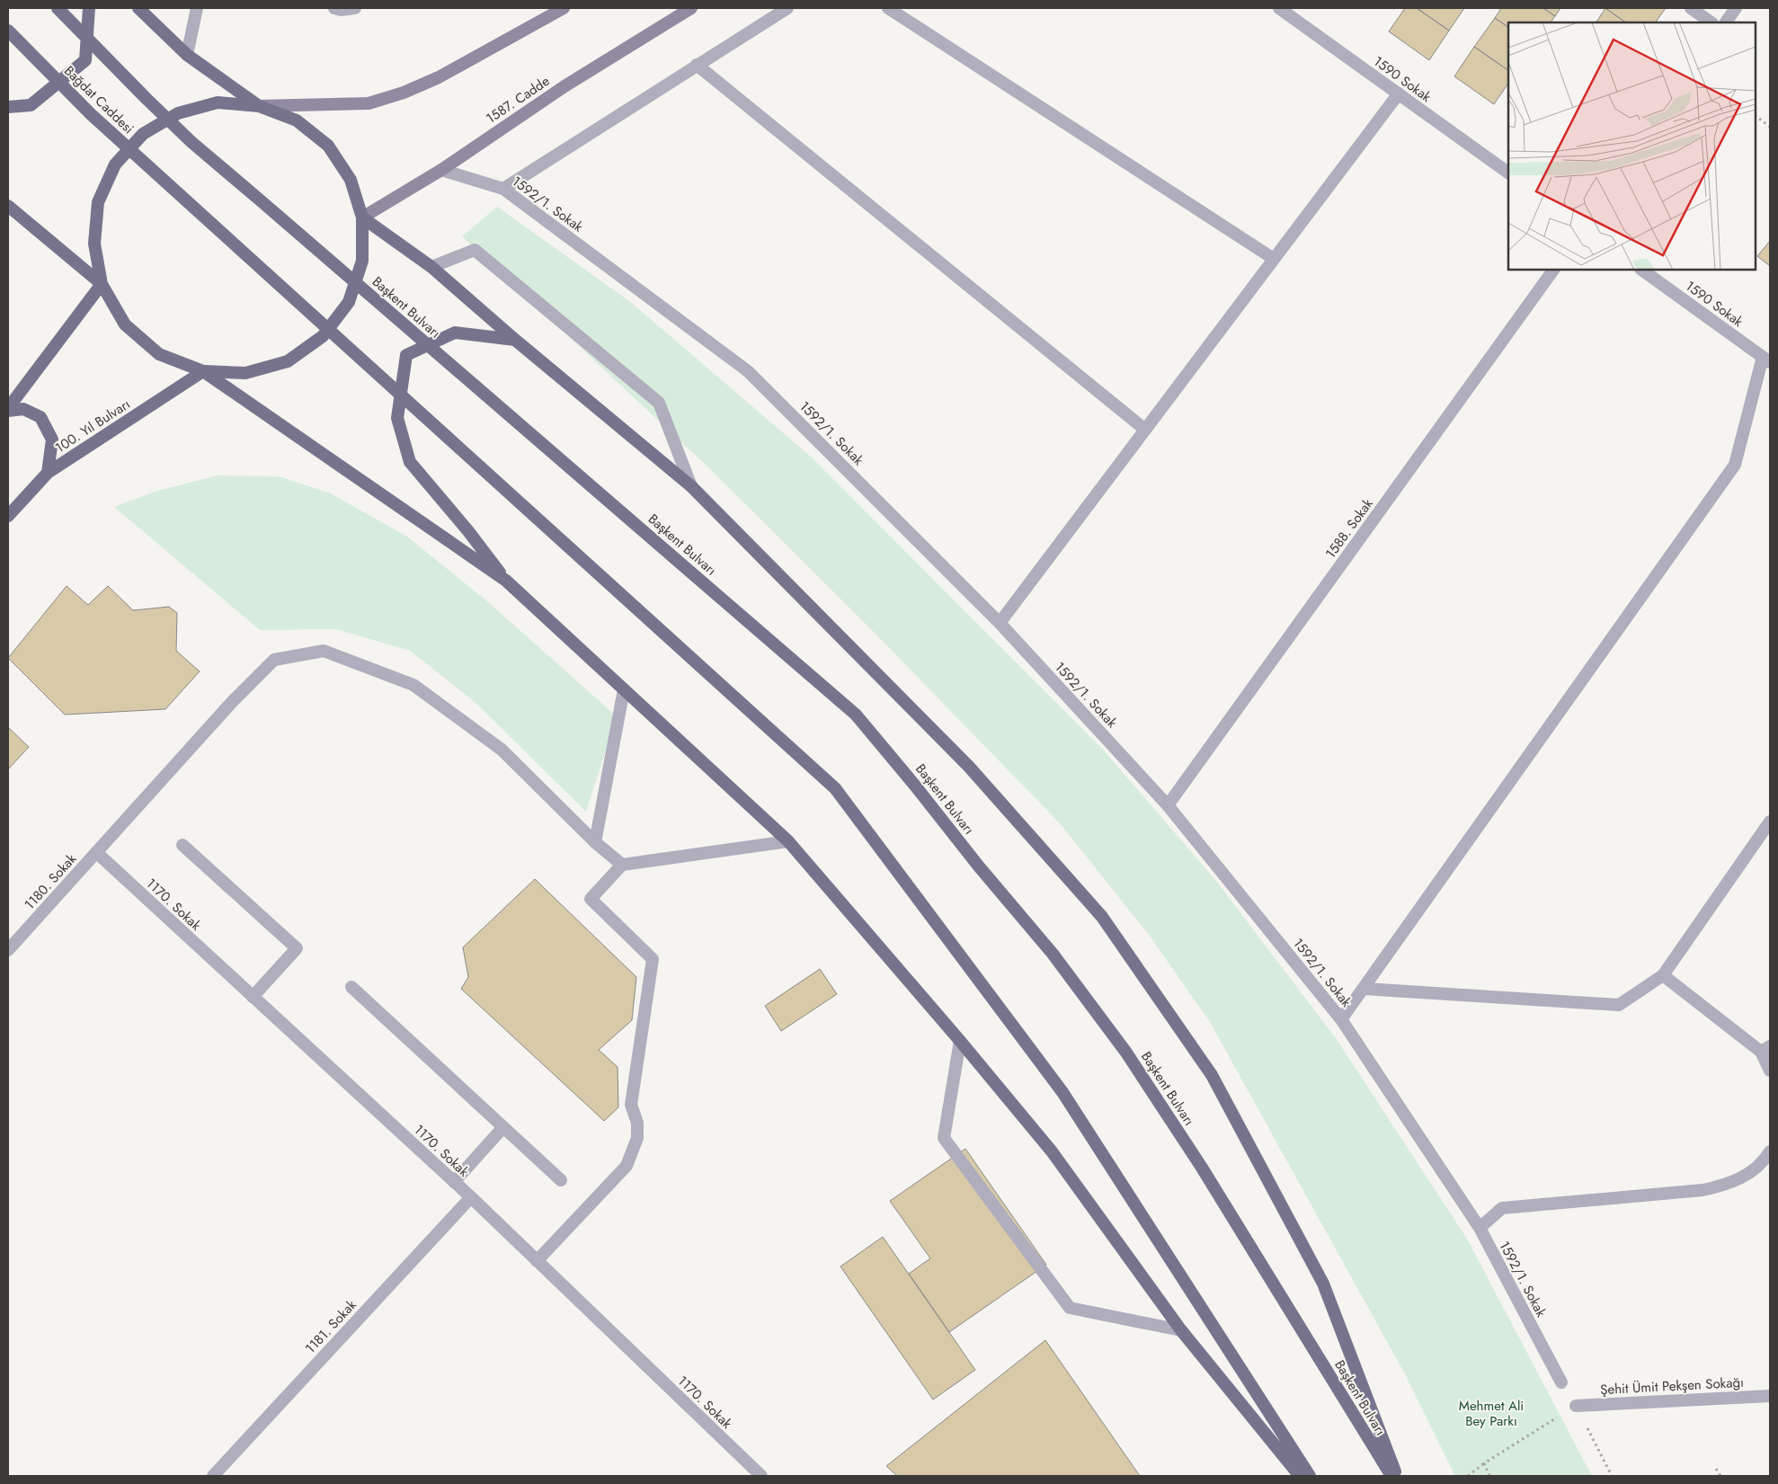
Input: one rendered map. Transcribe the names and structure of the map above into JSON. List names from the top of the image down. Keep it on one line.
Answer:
{"streets":{"main road":["Bağdat Caddesi","1587. Cadde","Başkent Bulvarı","100. Yıl Bulvarı"],"street":["1590 Sokak","1592/1. Sokak","1588. Sokak","1180. Sokak","1170. Sokak","1181. Sokak","Şehit Ümit Pekşen Sokağı"]},"crossings":[["1587. Cadde","1592/1. Sokak"],["1592/1. Sokak","1588. Sokak"],["1180. Sokak","1170. Sokak"],["1170. Sokak","1181. Sokak"]],"parks":["Mehmet Ali Bey Parkı"]}
